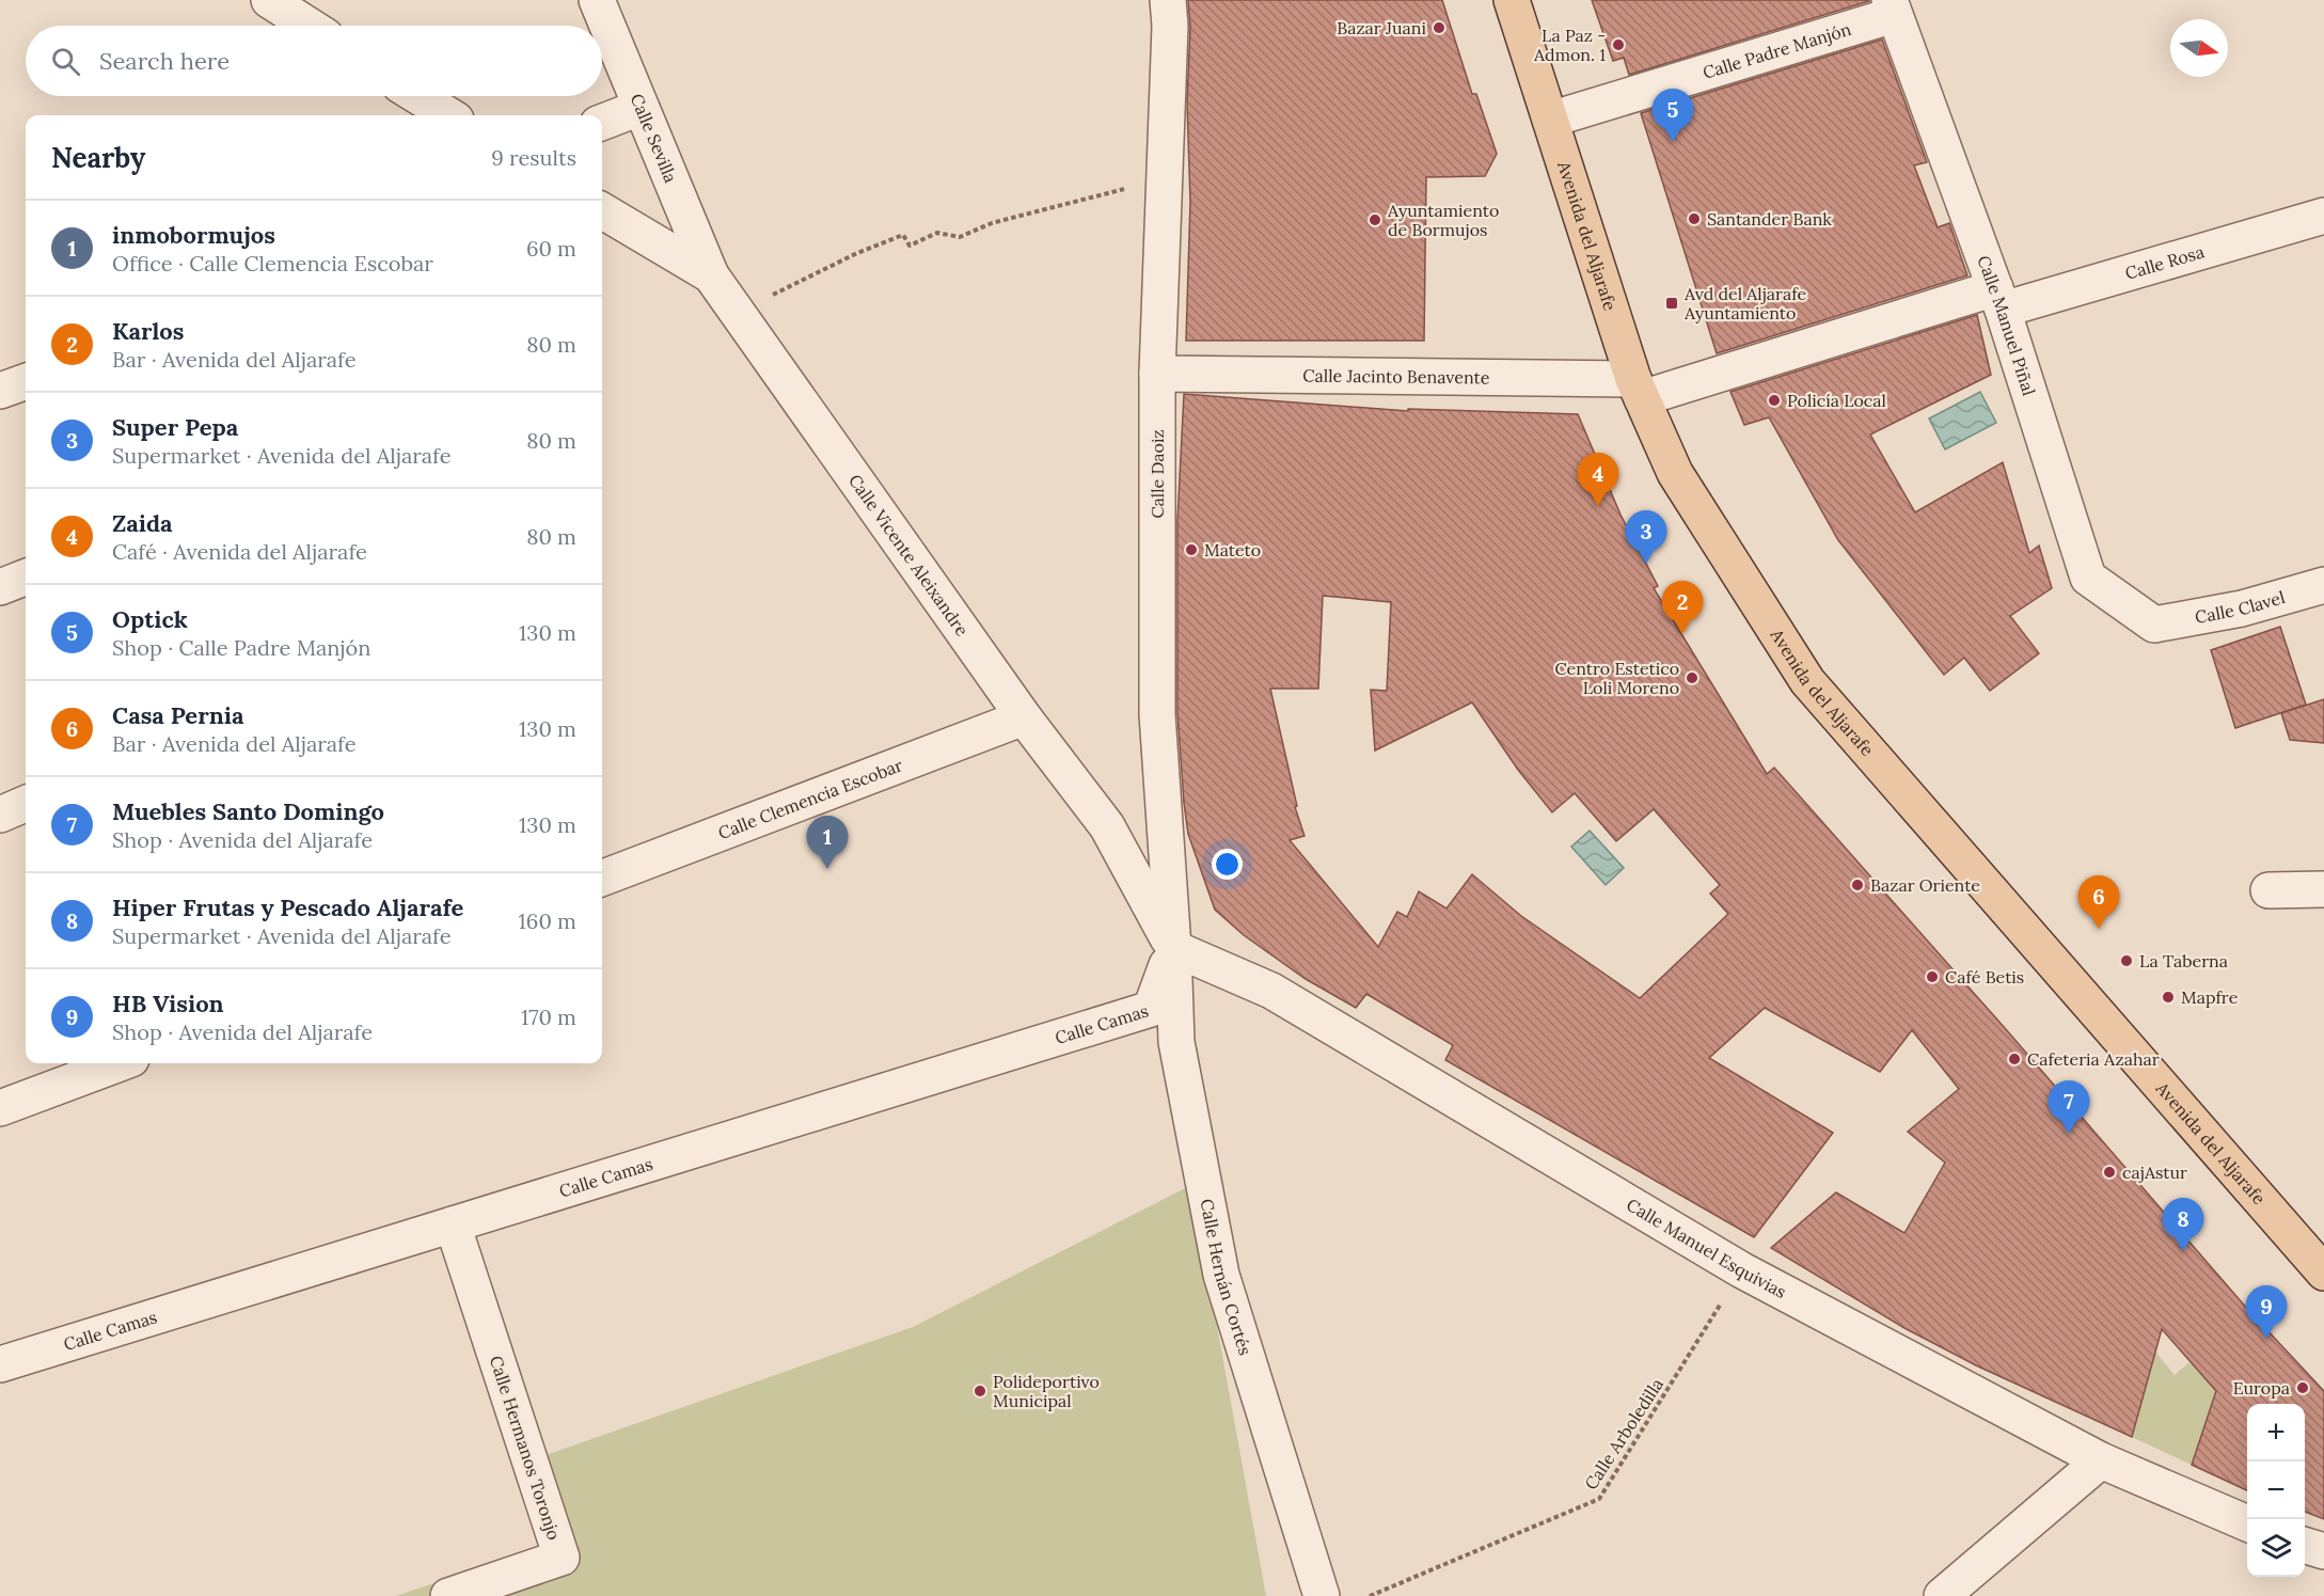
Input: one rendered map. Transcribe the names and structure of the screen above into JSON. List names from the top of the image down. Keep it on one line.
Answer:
{"streets":{"main road":["Avenida del Aljarafe"],"street":["Calle Padre Manjón","Calle Sevilla","Calle Rosa","Calle Manuel Piñal","Calle Jacinto Benavente","Calle Daoiz","Calle Vicente Aleixandre","Calle Clavel","Calle Clemencia Escobar","Calle Camas","Calle Manuel Esquivias","Calle Hernán Cortés","Calle Hermanos Toronjo"],"path":["Calle Arboledilla"]},"crossings":[["Calle Padre Manjón","Avenida del Aljarafe"],["Calle Padre Manjón","Calle Manuel Piñal"],["Calle Sevilla","Calle Vicente Aleixandre"],["Avenida del Aljarafe","Calle Rosa"],["Avenida del Aljarafe","Calle Jacinto Benavente"],["Calle Rosa","Calle Manuel Piñal"],["Calle Rosa","Calle Jacinto Benavente"],["Calle Manuel Piñal","Calle Clavel"],["Calle Jacinto Benavente","Calle Daoiz"],["Calle Daoiz","Calle Vicente Aleixandre"],["Calle Daoiz","Calle Camas"],["Calle Daoiz","Calle Manuel Esquivias"],["Calle Daoiz","Calle Hernán Cortés"],["Calle Vicente Aleixandre","Calle Clemencia Escobar"],["Calle Vicente Aleixandre","Calle Camas"],["Calle Vicente Aleixandre","Calle Manuel Esquivias"],["Calle Vicente Aleixandre","Calle Hernán Cortés"],["Calle Camas","Calle Manuel Esquivias"],["Calle Camas","Calle Hernán Cortés"],["Calle Camas","Calle Hermanos Toronjo"],["Calle Manuel Esquivias","Calle Hernán Cortés"],["Calle Manuel Esquivias","Calle Arboledilla"]],"places":{"other":["Bazar Juani","La Paz - Admon. 1","Santander Bank","Ayuntamiento de Bormujos","Policía Local","Mateto","Centro Estetico Loli Moreno","Bazar Oriente","La Taberna","Café Betis","Mapfre","Cafeteria Azahar","cajAstur","Europa","Polideportivo Municipal"],"transit":["Avd del Aljarafe Ayuntamiento"]},"north":"right","page":{"search":"Search here","pins":["5","4","3","2","1","6","7","8","9"],"heading":["Nearby","9 results"],"list":[{"mark":"1","name":"inmobormujos","note":"Office · Calle Clemencia Escobar","value":"60 m"},{"mark":"2","name":"Karlos","note":"Bar · Avenida del Aljarafe","value":"80 m"},{"mark":"3","name":"Super Pepa","note":"Supermarket · Avenida del Aljarafe","value":"80 m"},{"mark":"4","name":"Zaida","note":"Café · Avenida del Aljarafe","value":"80 m"},{"mark":"5","name":"Optick","note":"Shop · Calle Padre Manjón","value":"130 m"},{"mark":"6","name":"Casa Pernia","note":"Bar · Avenida del Aljarafe","value":"130 m"},{"mark":"7","name":"Muebles Santo Domingo","note":"Shop · Avenida del Aljarafe","value":"130 m"},{"mark":"8","name":"Hiper Frutas y Pescado Aljarafe","note":"Supermarket · Avenida del Aljarafe","value":"160 m"},{"mark":"9","name":"HB Vision","note":"Shop · Avenida del Aljarafe","value":"170 m"}],"map_buttons":["+","−"]}}
